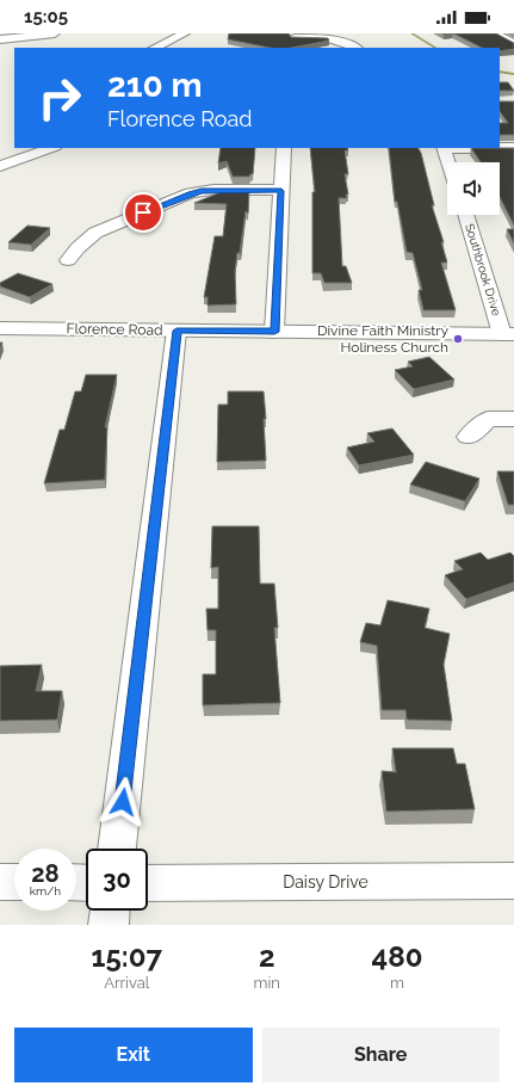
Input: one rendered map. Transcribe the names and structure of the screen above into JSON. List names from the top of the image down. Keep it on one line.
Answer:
{"streets":{"street":["Southbrook Drive","Florence Road","Daisy Drive"]},"crossings":[["Southbrook Drive","Florence Road"]],"places":["Divine Faith Ministry Holiness Church"],"page":{"status":"15:05","turn":["210 m","Florence Road"],"speed":"28 km/h","limit":"30","eta":["15:07","Arrival","2","min","480","m"],"buttons":["Exit","Share"]}}
